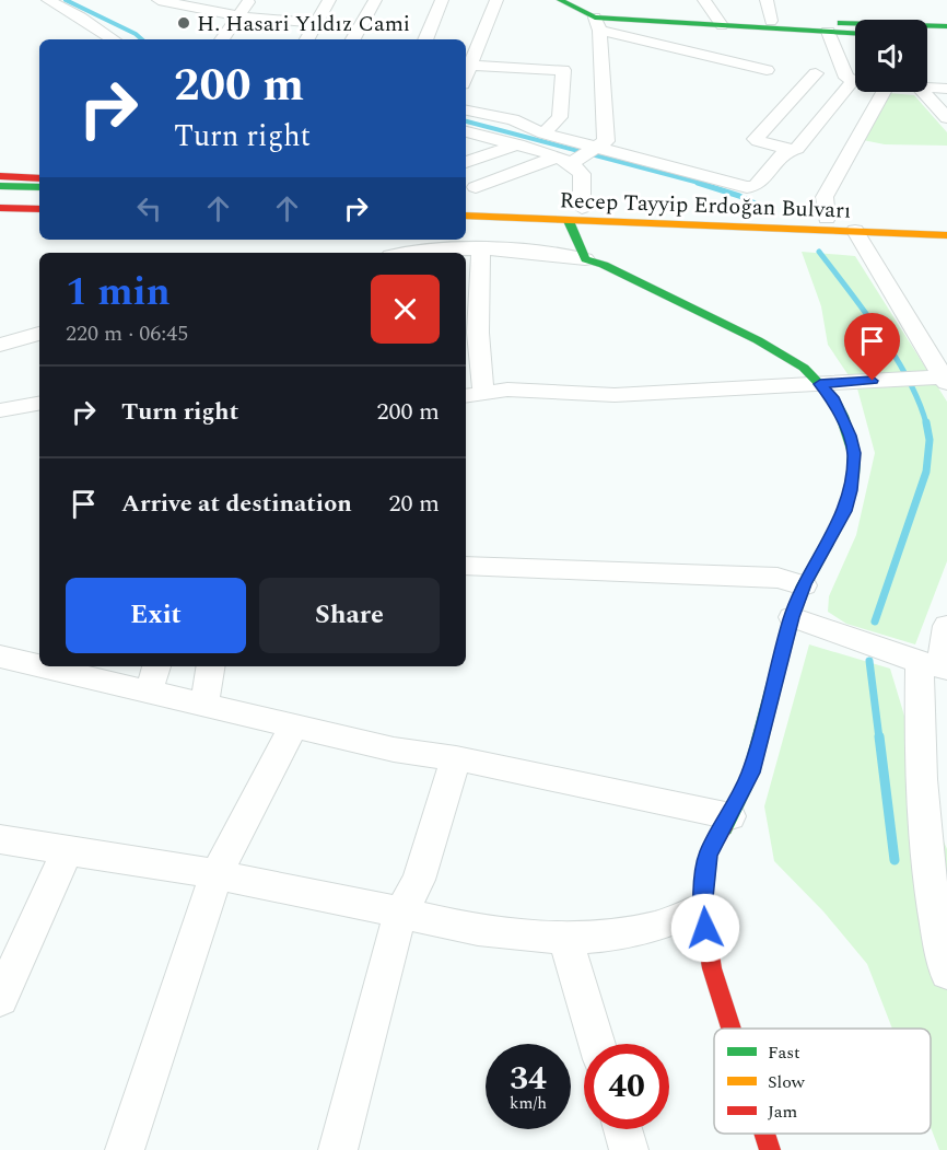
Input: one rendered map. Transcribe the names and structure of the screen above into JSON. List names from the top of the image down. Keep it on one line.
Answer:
{"streets":{"main road":["Recep Tayyip Erdoğan Bulvarı"]},"places":["H. Hasari Yıldız Cami"],"legend":["Fast","Slow","Jam"],"page":{"turn":["200 m","Turn right"],"heading":["1 min","220 m · 06:45"],"list":[{"name":"Turn right","value":"200 m"},{"name":"Arrive at destination","value":"20 m"}],"buttons":["Exit","Share"],"speed":"34 km/h","limit":"40"}}
